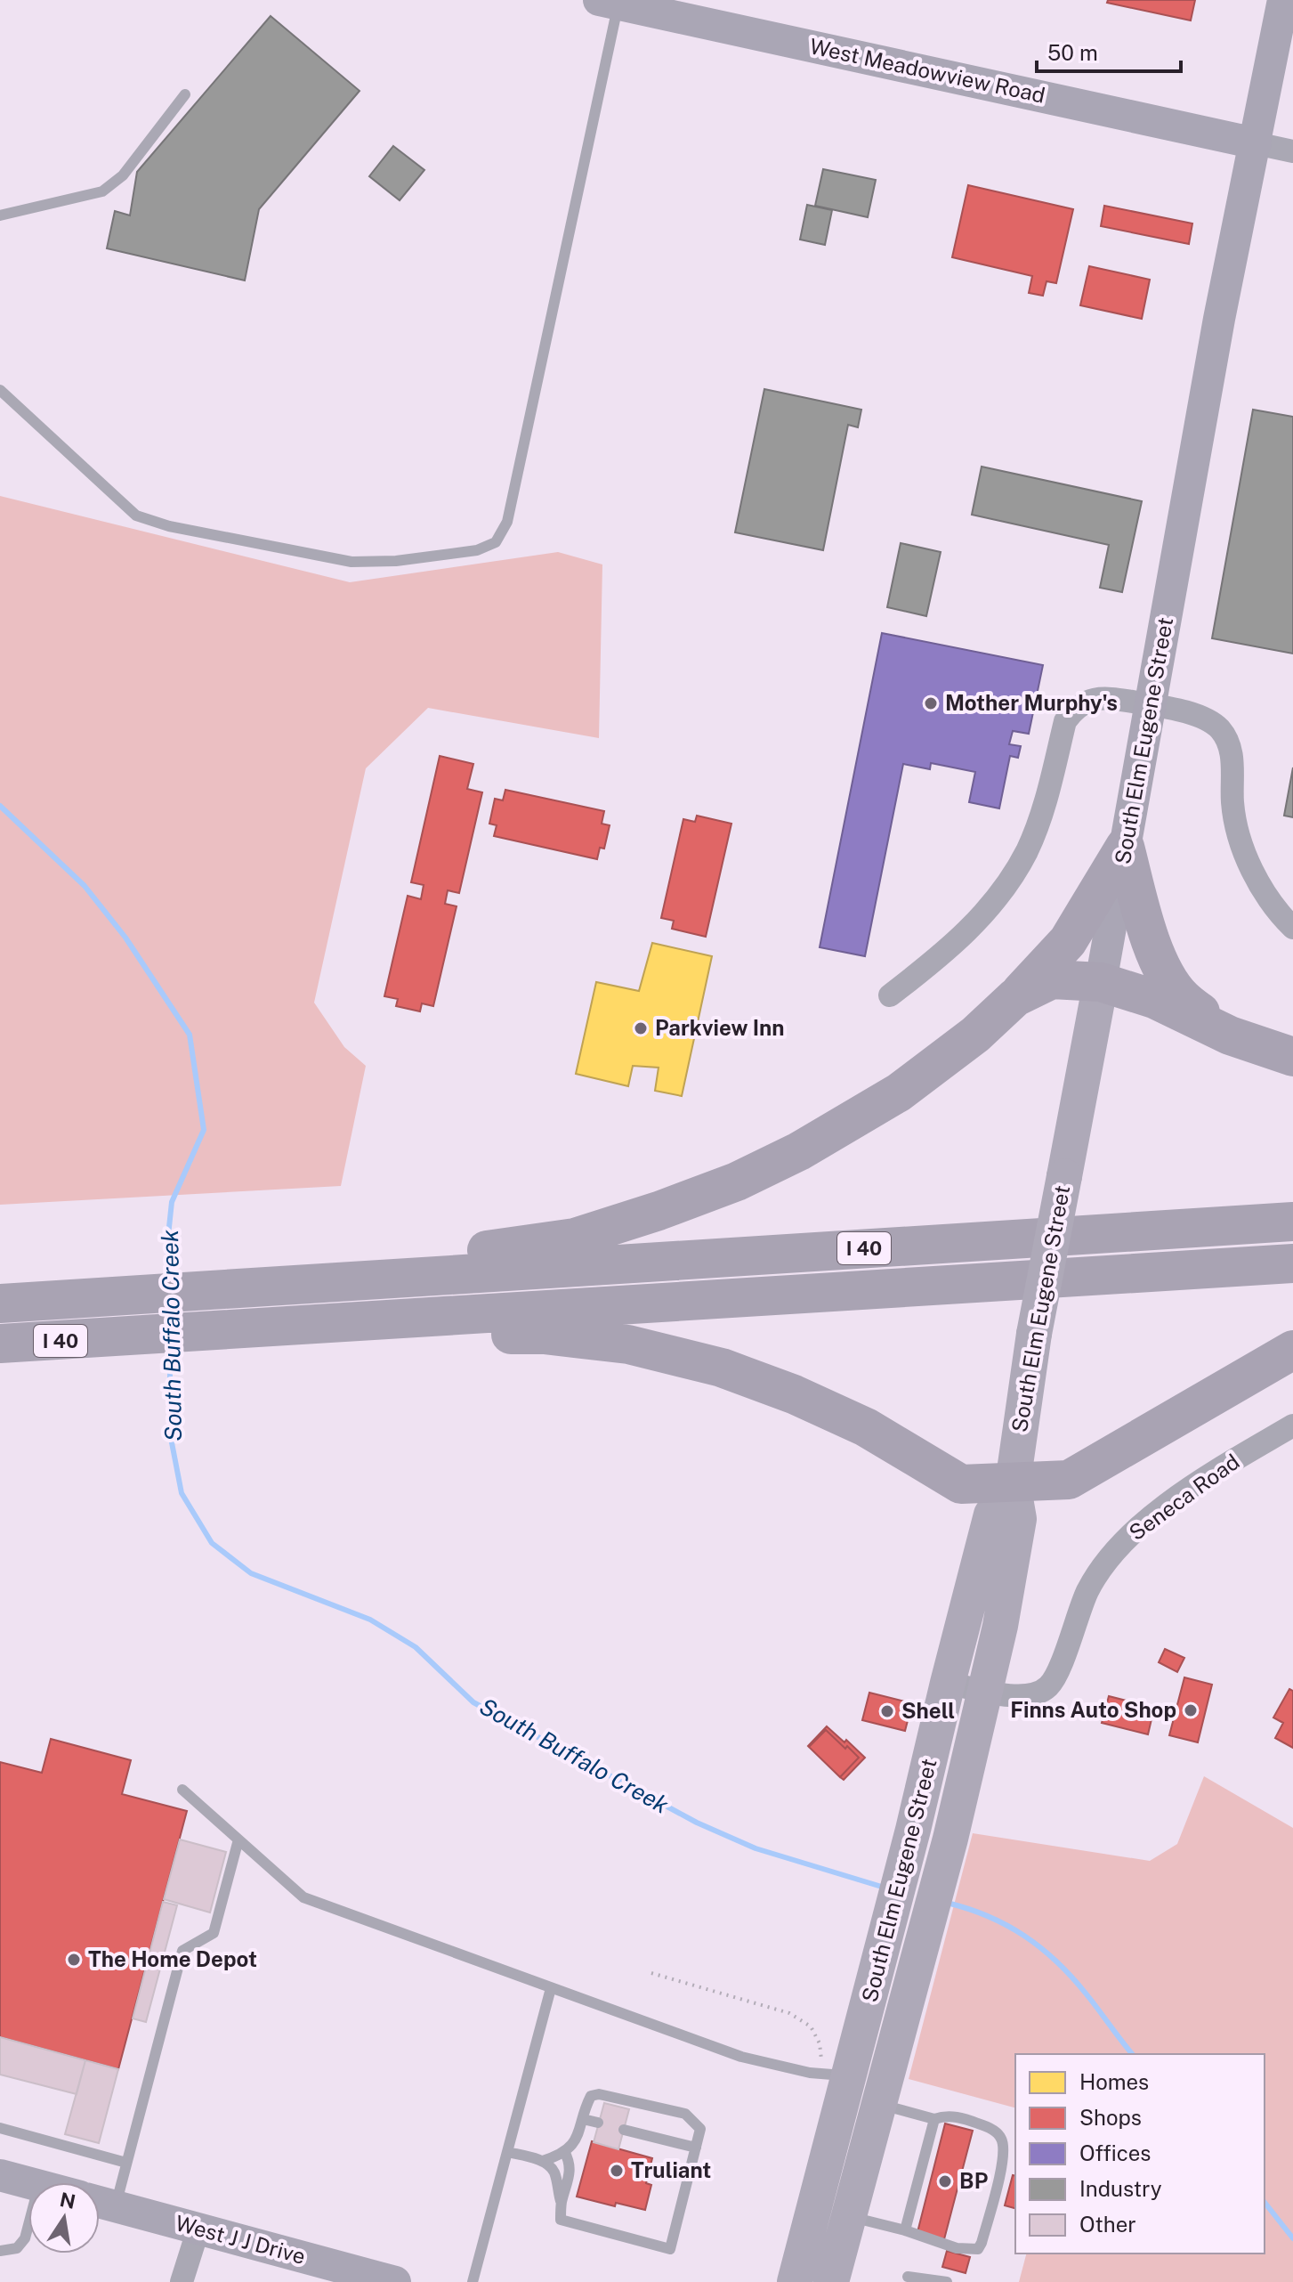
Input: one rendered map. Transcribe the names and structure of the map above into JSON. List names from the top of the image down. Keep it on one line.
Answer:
{"streets":{"highway":["I 40"],"main road":["South Elm Eugene Street"],"street":["West Meadowview Road","Seneca Road","West J J Drive"]},"crossings":[["West Meadowview Road","South Elm Eugene Street"],["South Elm Eugene Street","Seneca Road"]],"water":["South Buffalo Creek"],"places":["Mother Murphy's","Parkview Inn","Finns Auto Shop","Shell","The Home Depot","Truliant","BP"],"legend":["Homes","Shops","Offices","Industry","Other"],"scale_bar":"50 m","north":"top"}
